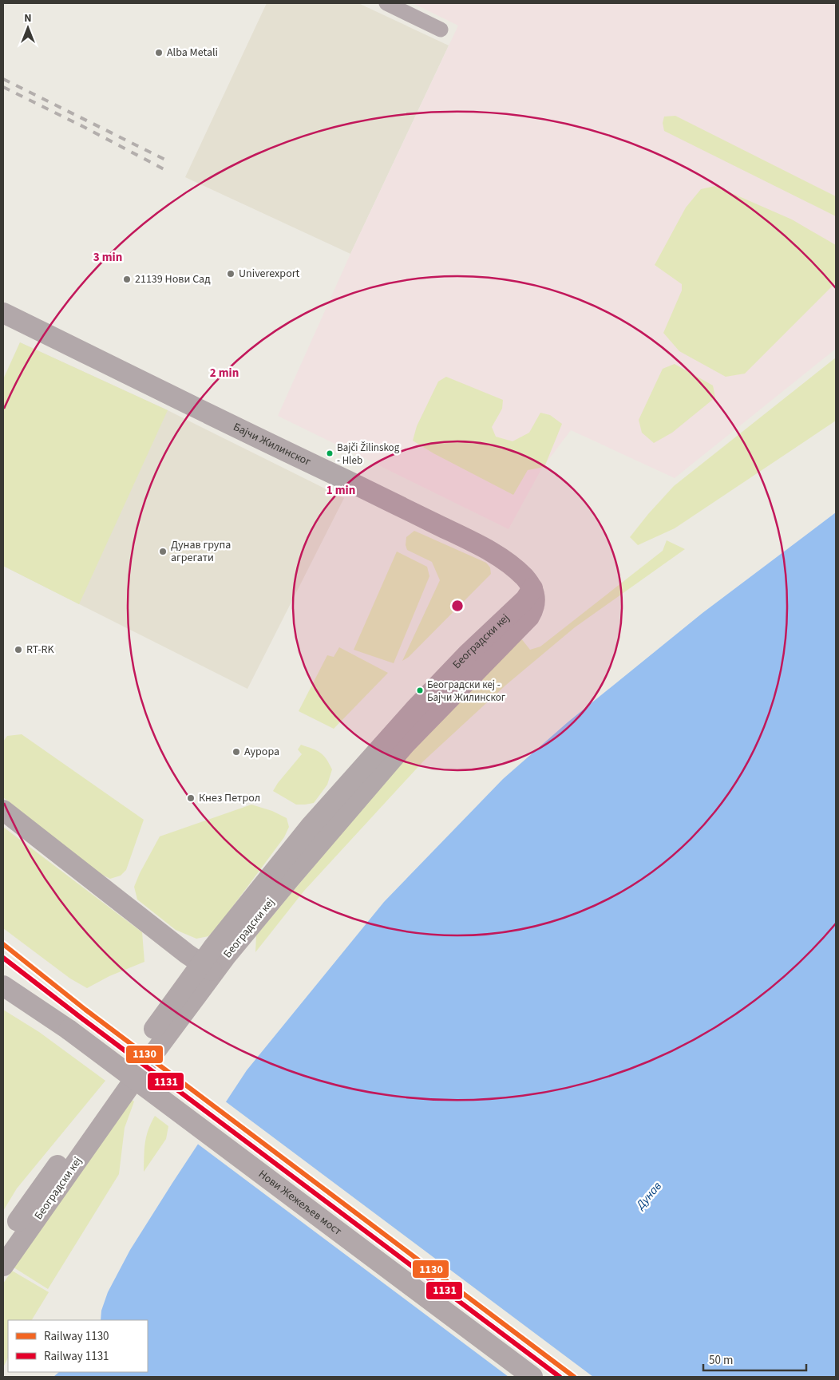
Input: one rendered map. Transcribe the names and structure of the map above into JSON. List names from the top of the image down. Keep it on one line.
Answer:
{"streets":{"main road":["Бајчи Жилинског","Београдски кеј","Нови Жежељев мост"]},"crossings":[["Бајчи Жилинског","Београдски кеј"]],"water":["Дунав"],"places":["Alba Metali","Univerexport","21139 Нови Сад","Bajči Žilinskog - Hleb","Дунав група агрегати","RT-RK","Београдски кеј - Бајчи Жилинског","Аурора","Кнез Петрол"],"lines":["rail line 1130","rail line 1131"],"legend":["Railway 1130","Railway 1131"],"scale_bar":"50 m","north":"top","rings":["3 min","2 min","1 min"]}
